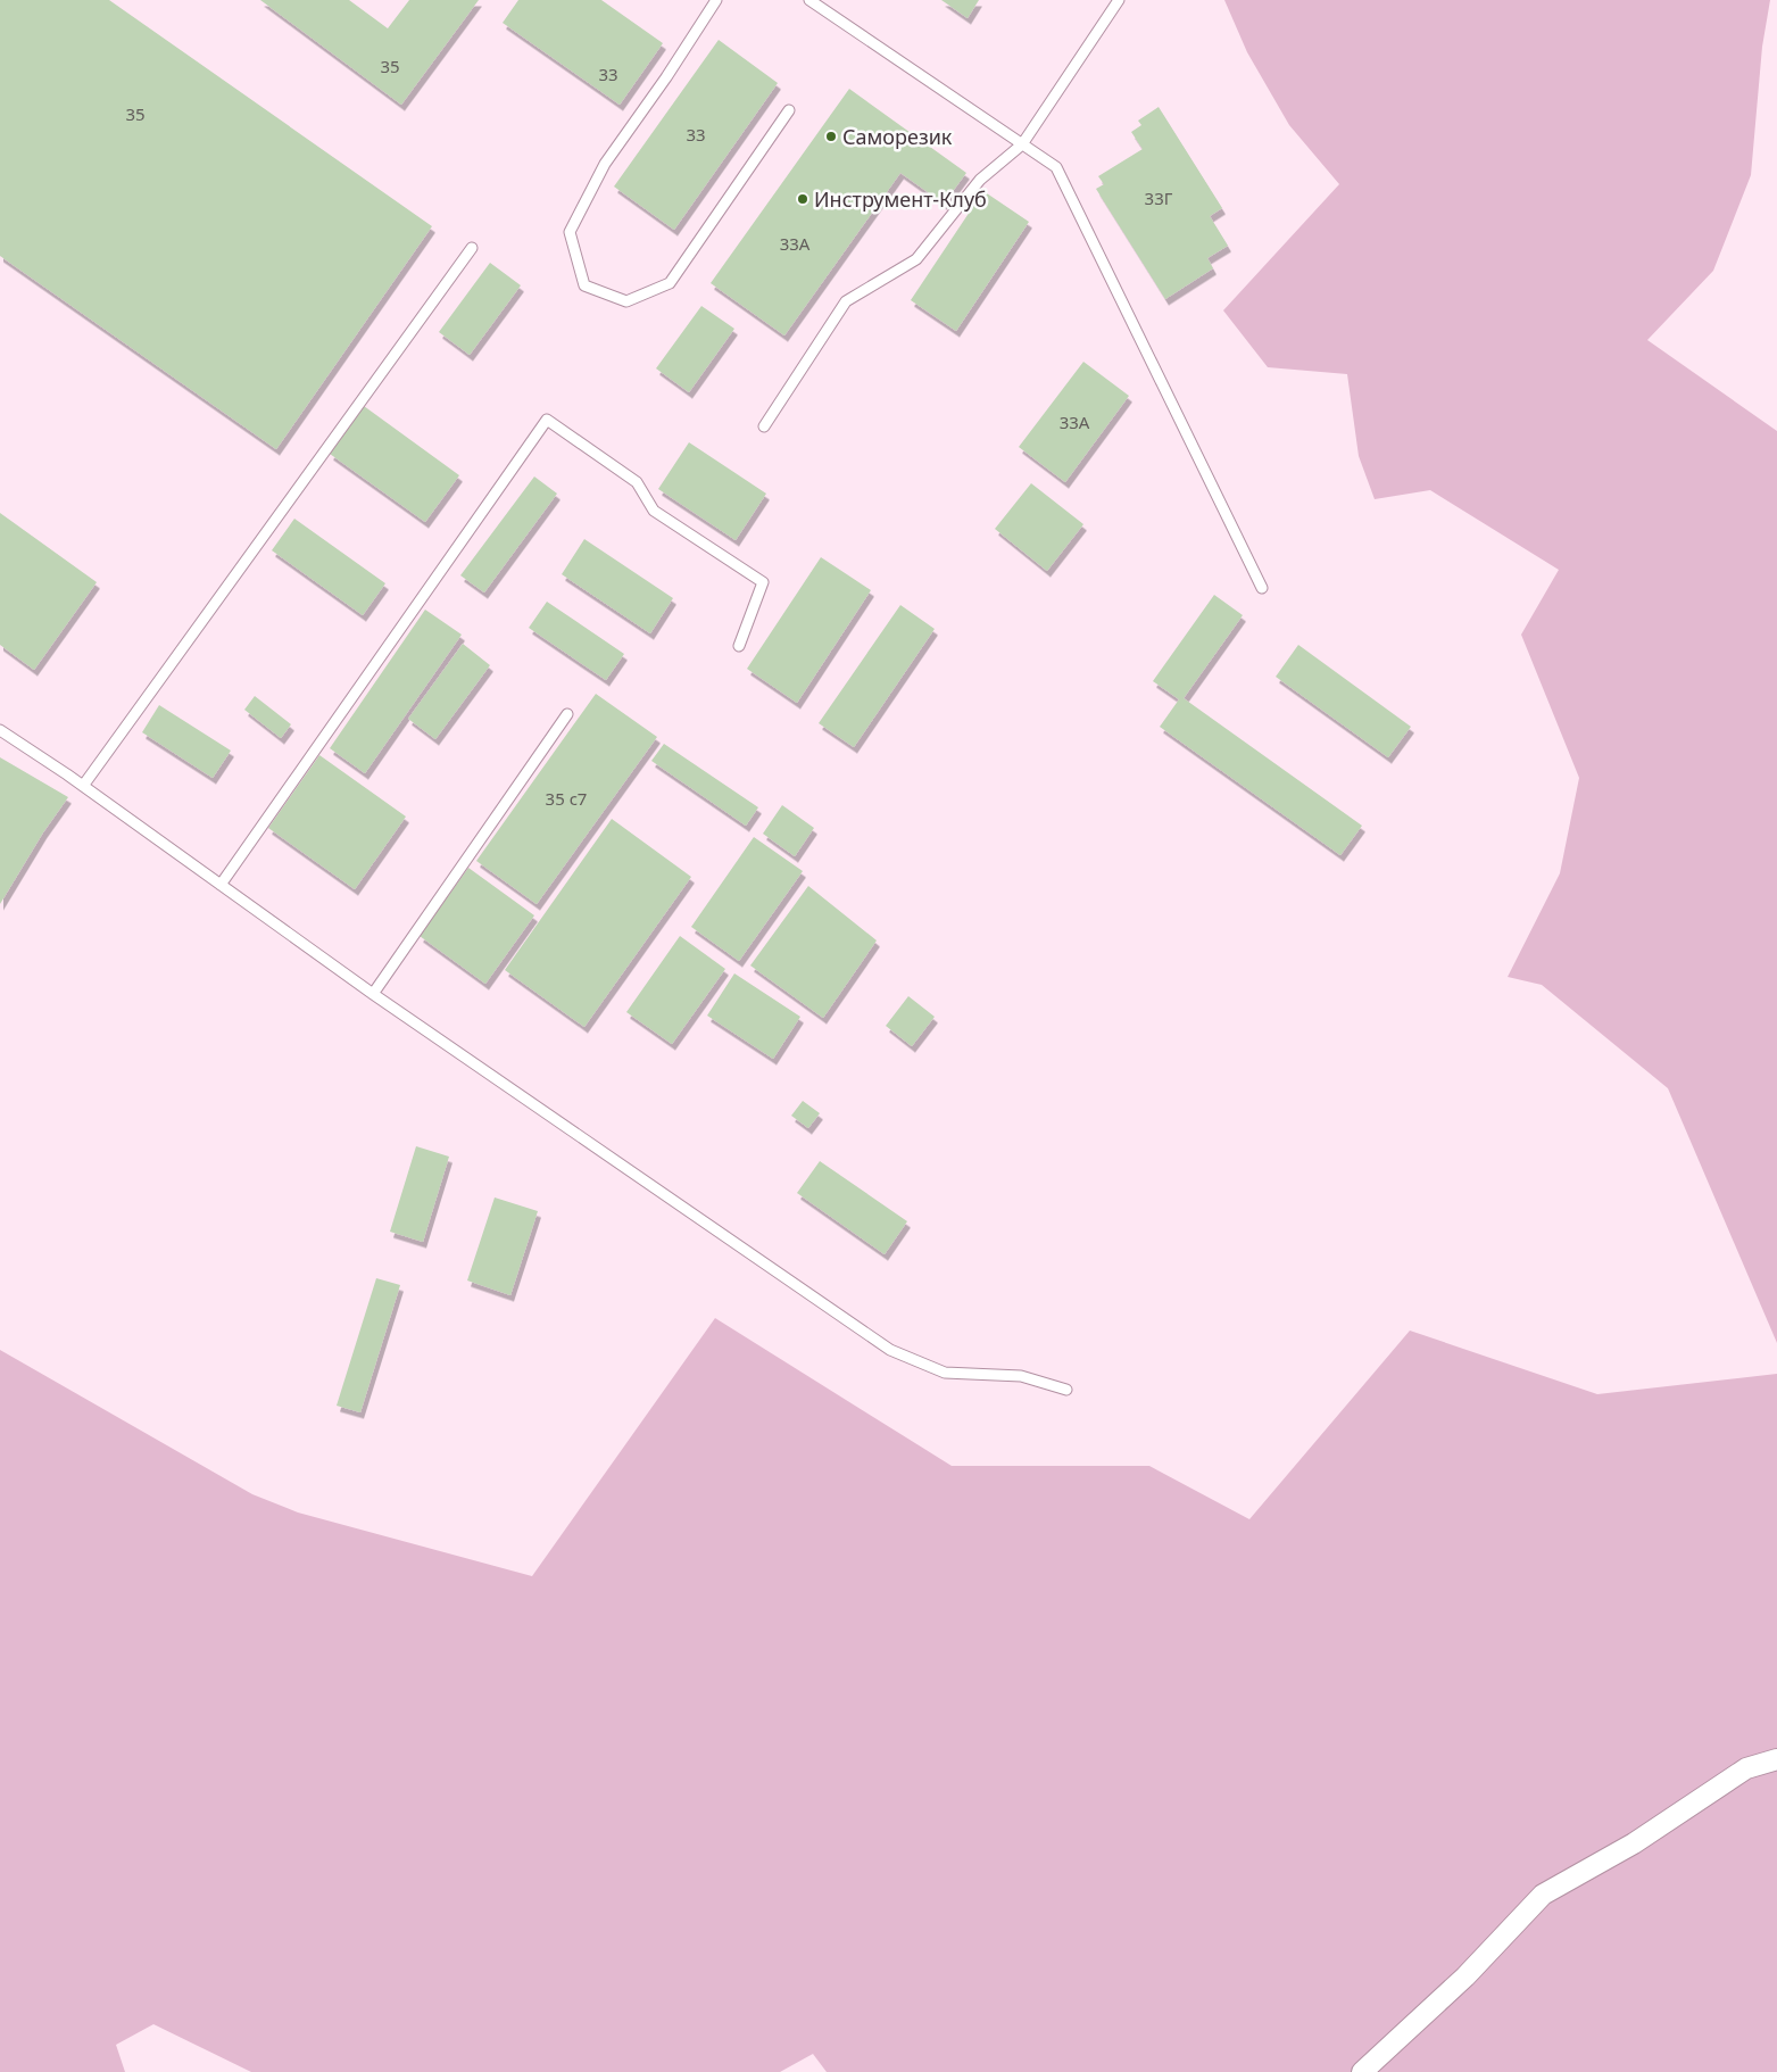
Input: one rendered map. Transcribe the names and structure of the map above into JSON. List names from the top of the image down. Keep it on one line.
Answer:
{"places":["Саморезик","Инструмент-Клуб"],"house_numbers":["35","33","35","33","33Г","33А","33А","35 c7"]}
